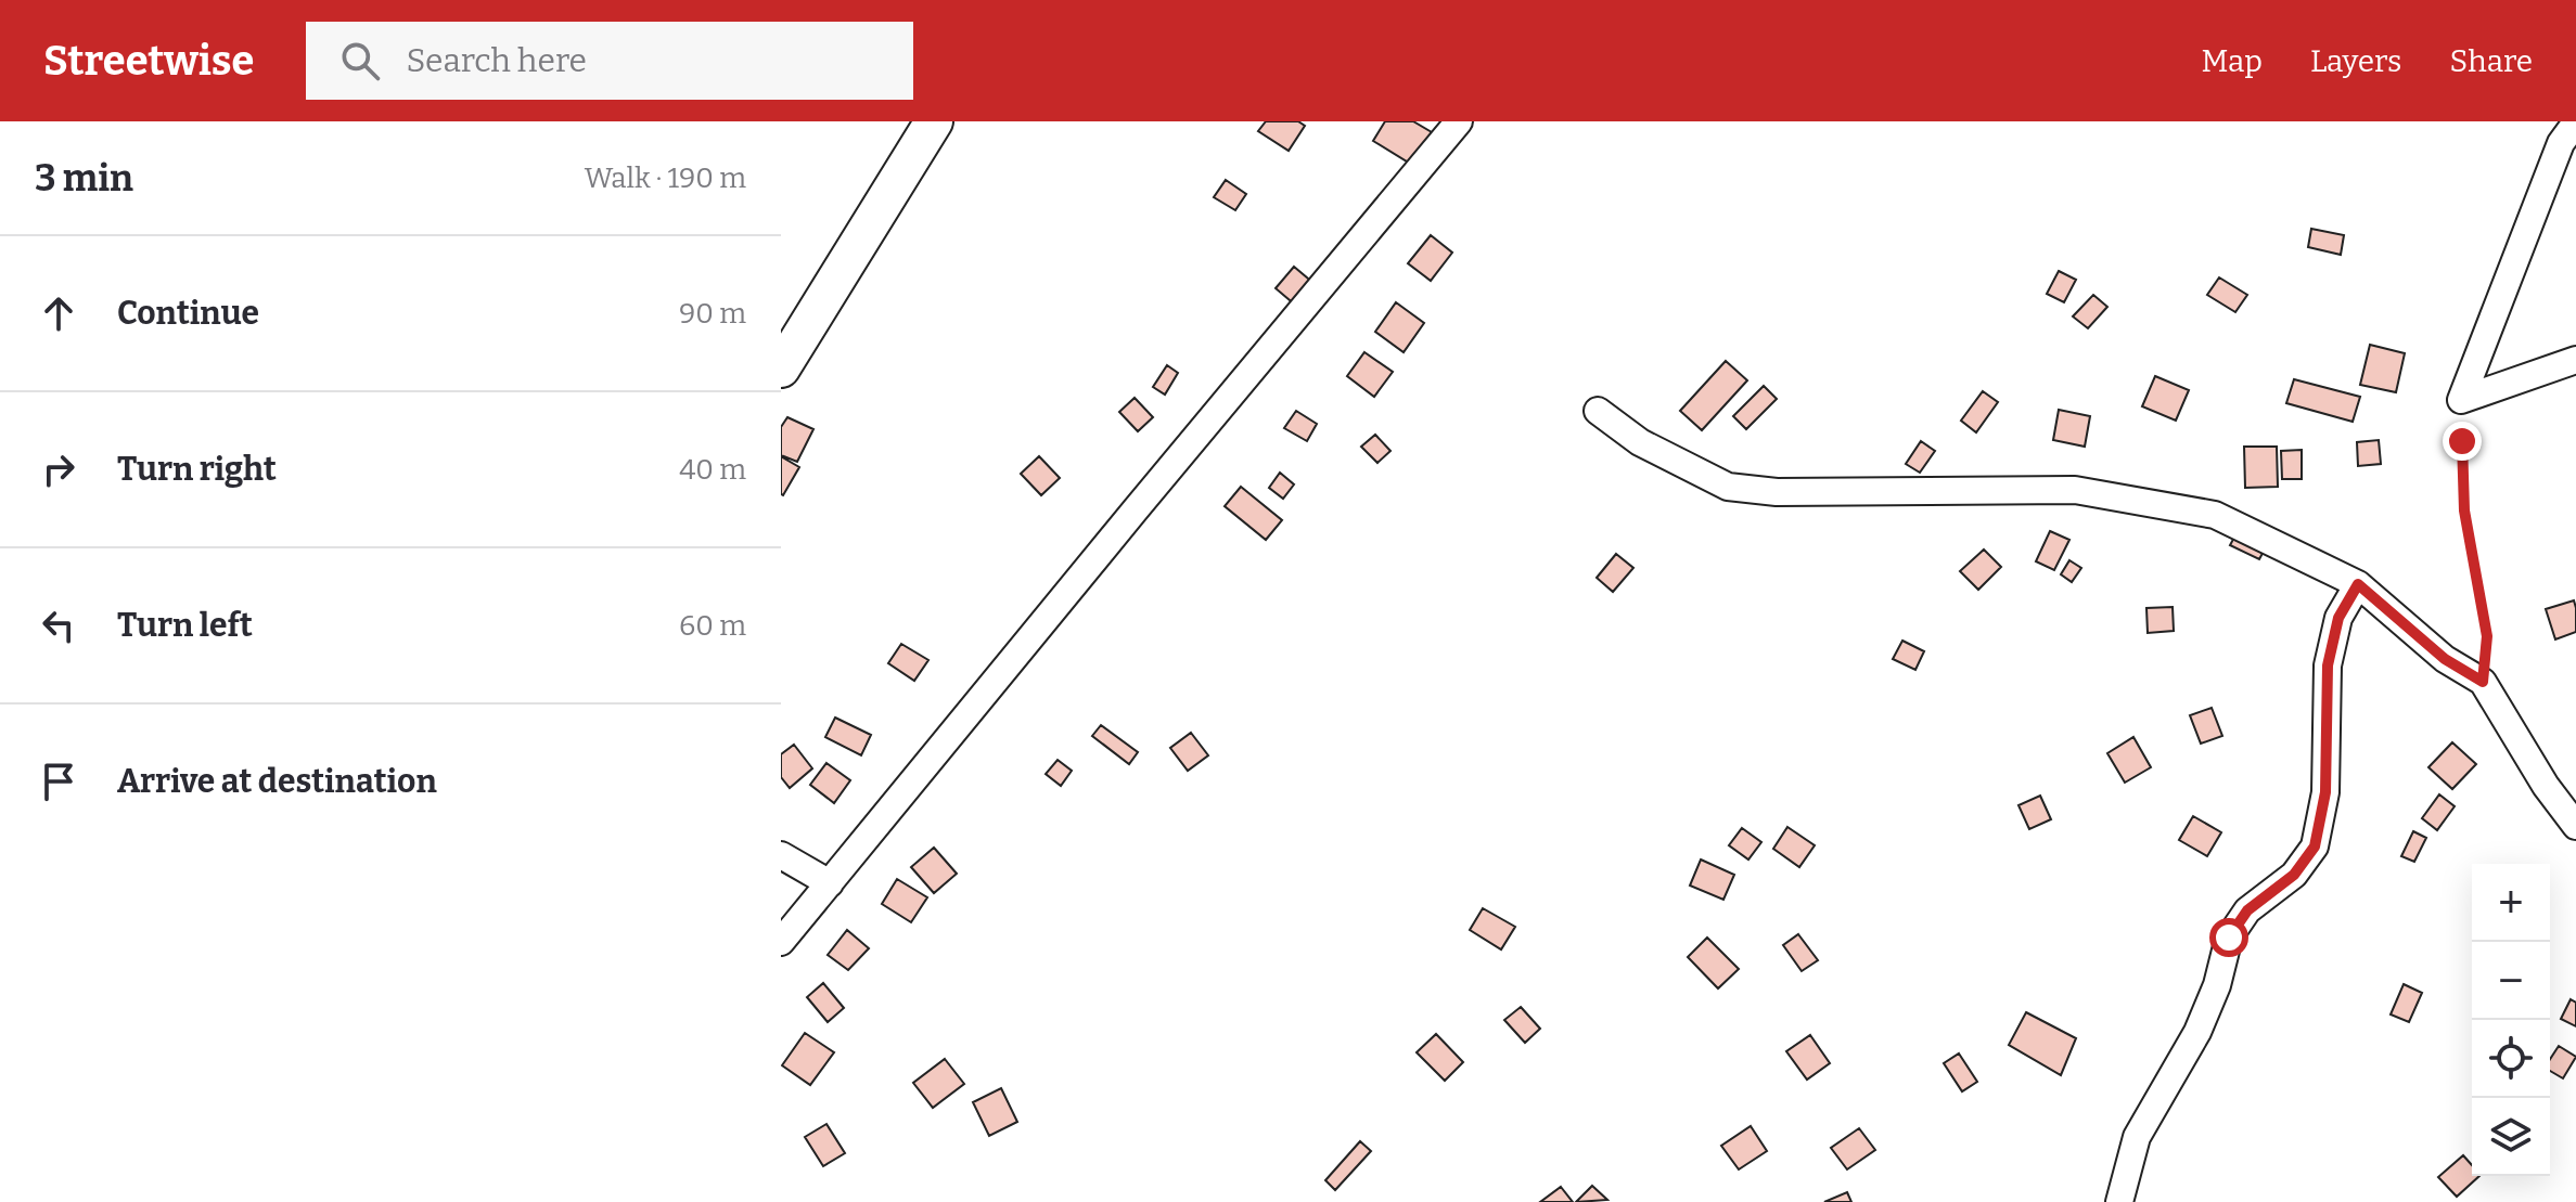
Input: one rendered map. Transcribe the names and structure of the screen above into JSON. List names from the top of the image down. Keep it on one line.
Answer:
{"page":{"header":"Streetwise","search":"Search here","nav":["Map","Layers","Share"],"heading":["3 min","Walk · 190 m"],"list":[["Continue","90 m"],["Turn right","40 m"],["Turn left","60 m"],"Arrive at destination"],"map_buttons":["+","−"]}}
